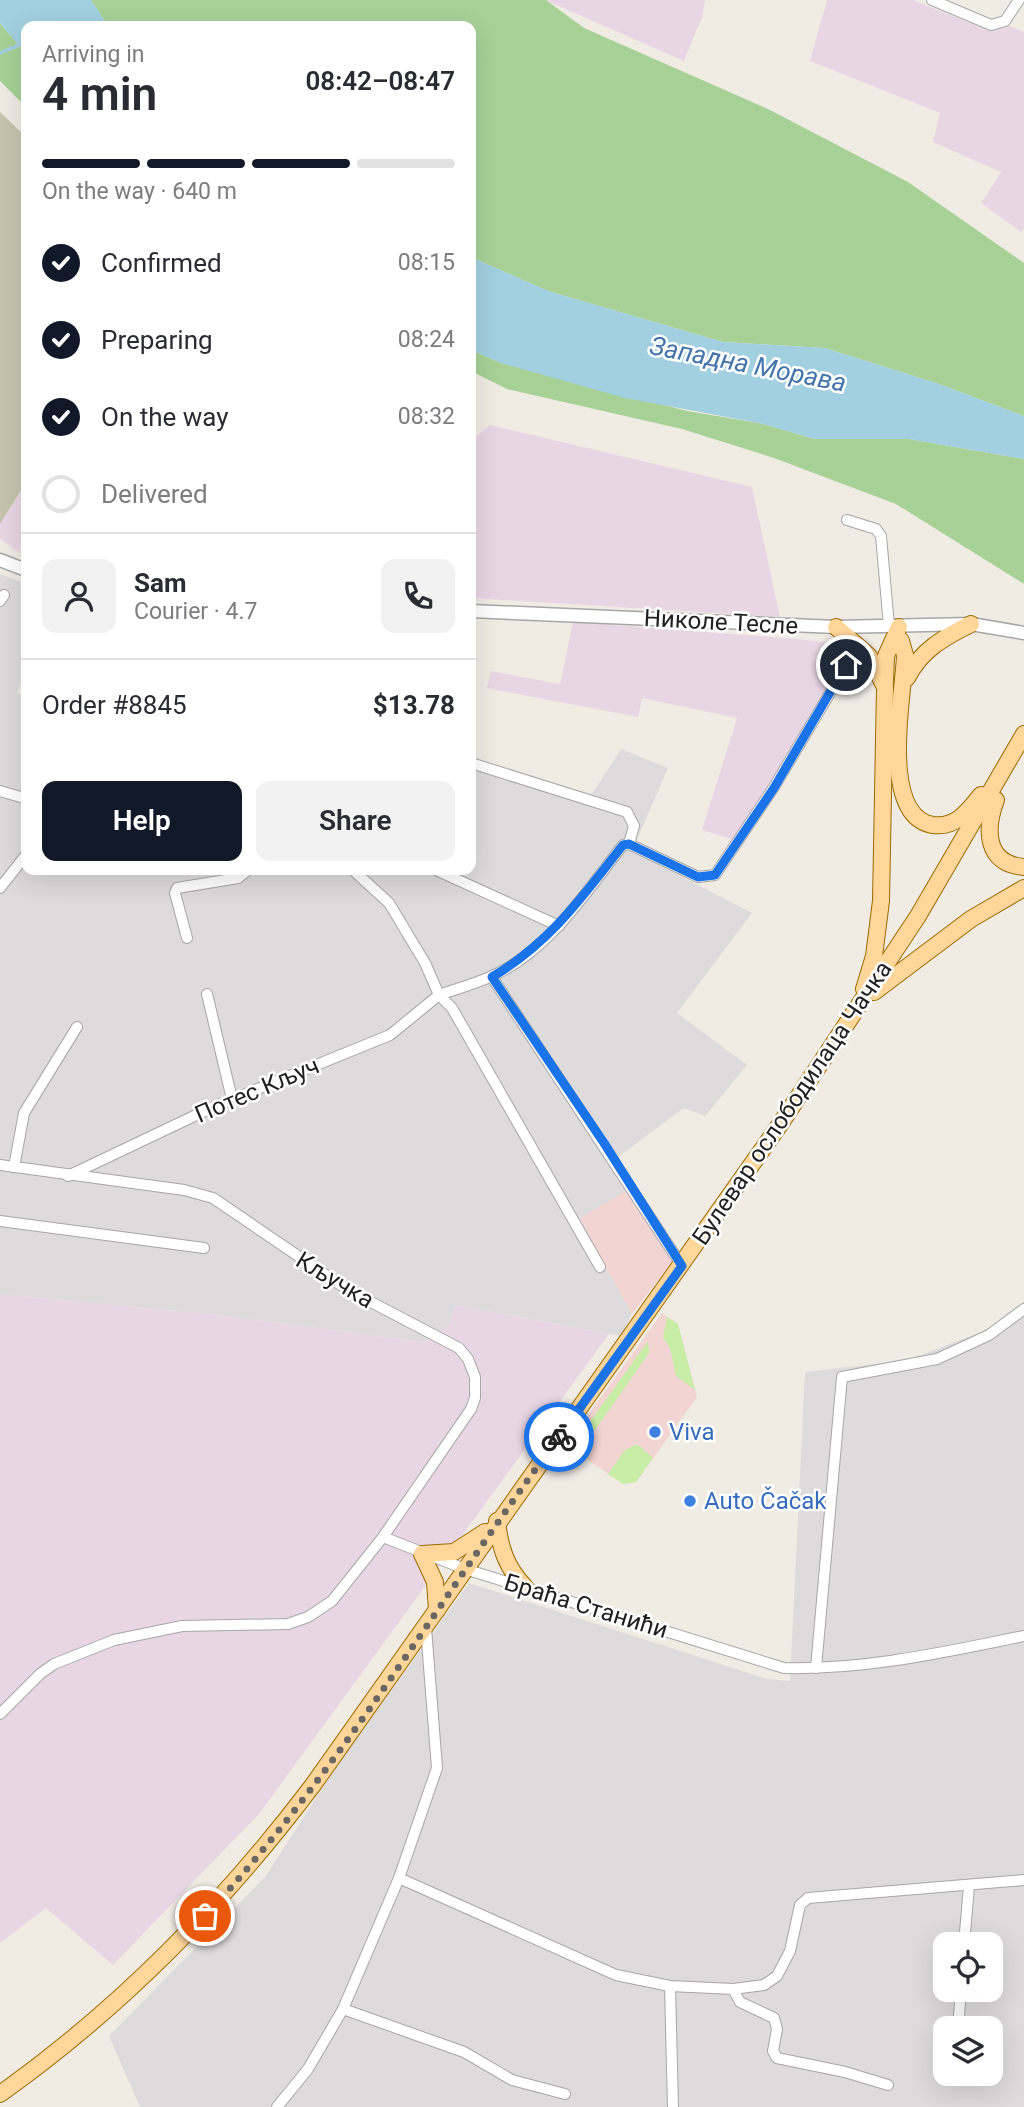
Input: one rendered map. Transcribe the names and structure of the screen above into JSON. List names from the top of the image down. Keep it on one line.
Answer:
{"streets":{"main road":["Булевар ослободилаца Чачка"],"street":["Николе Тесле","Потес Кључ","Кључка","Браћа Станићи"]},"crossings":[["Потес Кључ","Кључка"],["Булевар ослободилаца Чачка","Браћа Станићи"],["Кључка","Браћа Станићи"]],"water":["Западна Морава"],"places":["Viva","Auto Čačak"],"page":{"heading":["4 min","Arriving in","08:42–08:47"],"panel":["Sam","Courier · 4.7","Order #8845","$13.78"],"bar":"On the way · 640 m","list":[["Confirmed","08:15"],["Preparing","08:24"],["On the way","08:32"],"Delivered"],"buttons":["Help","Share"]}}
